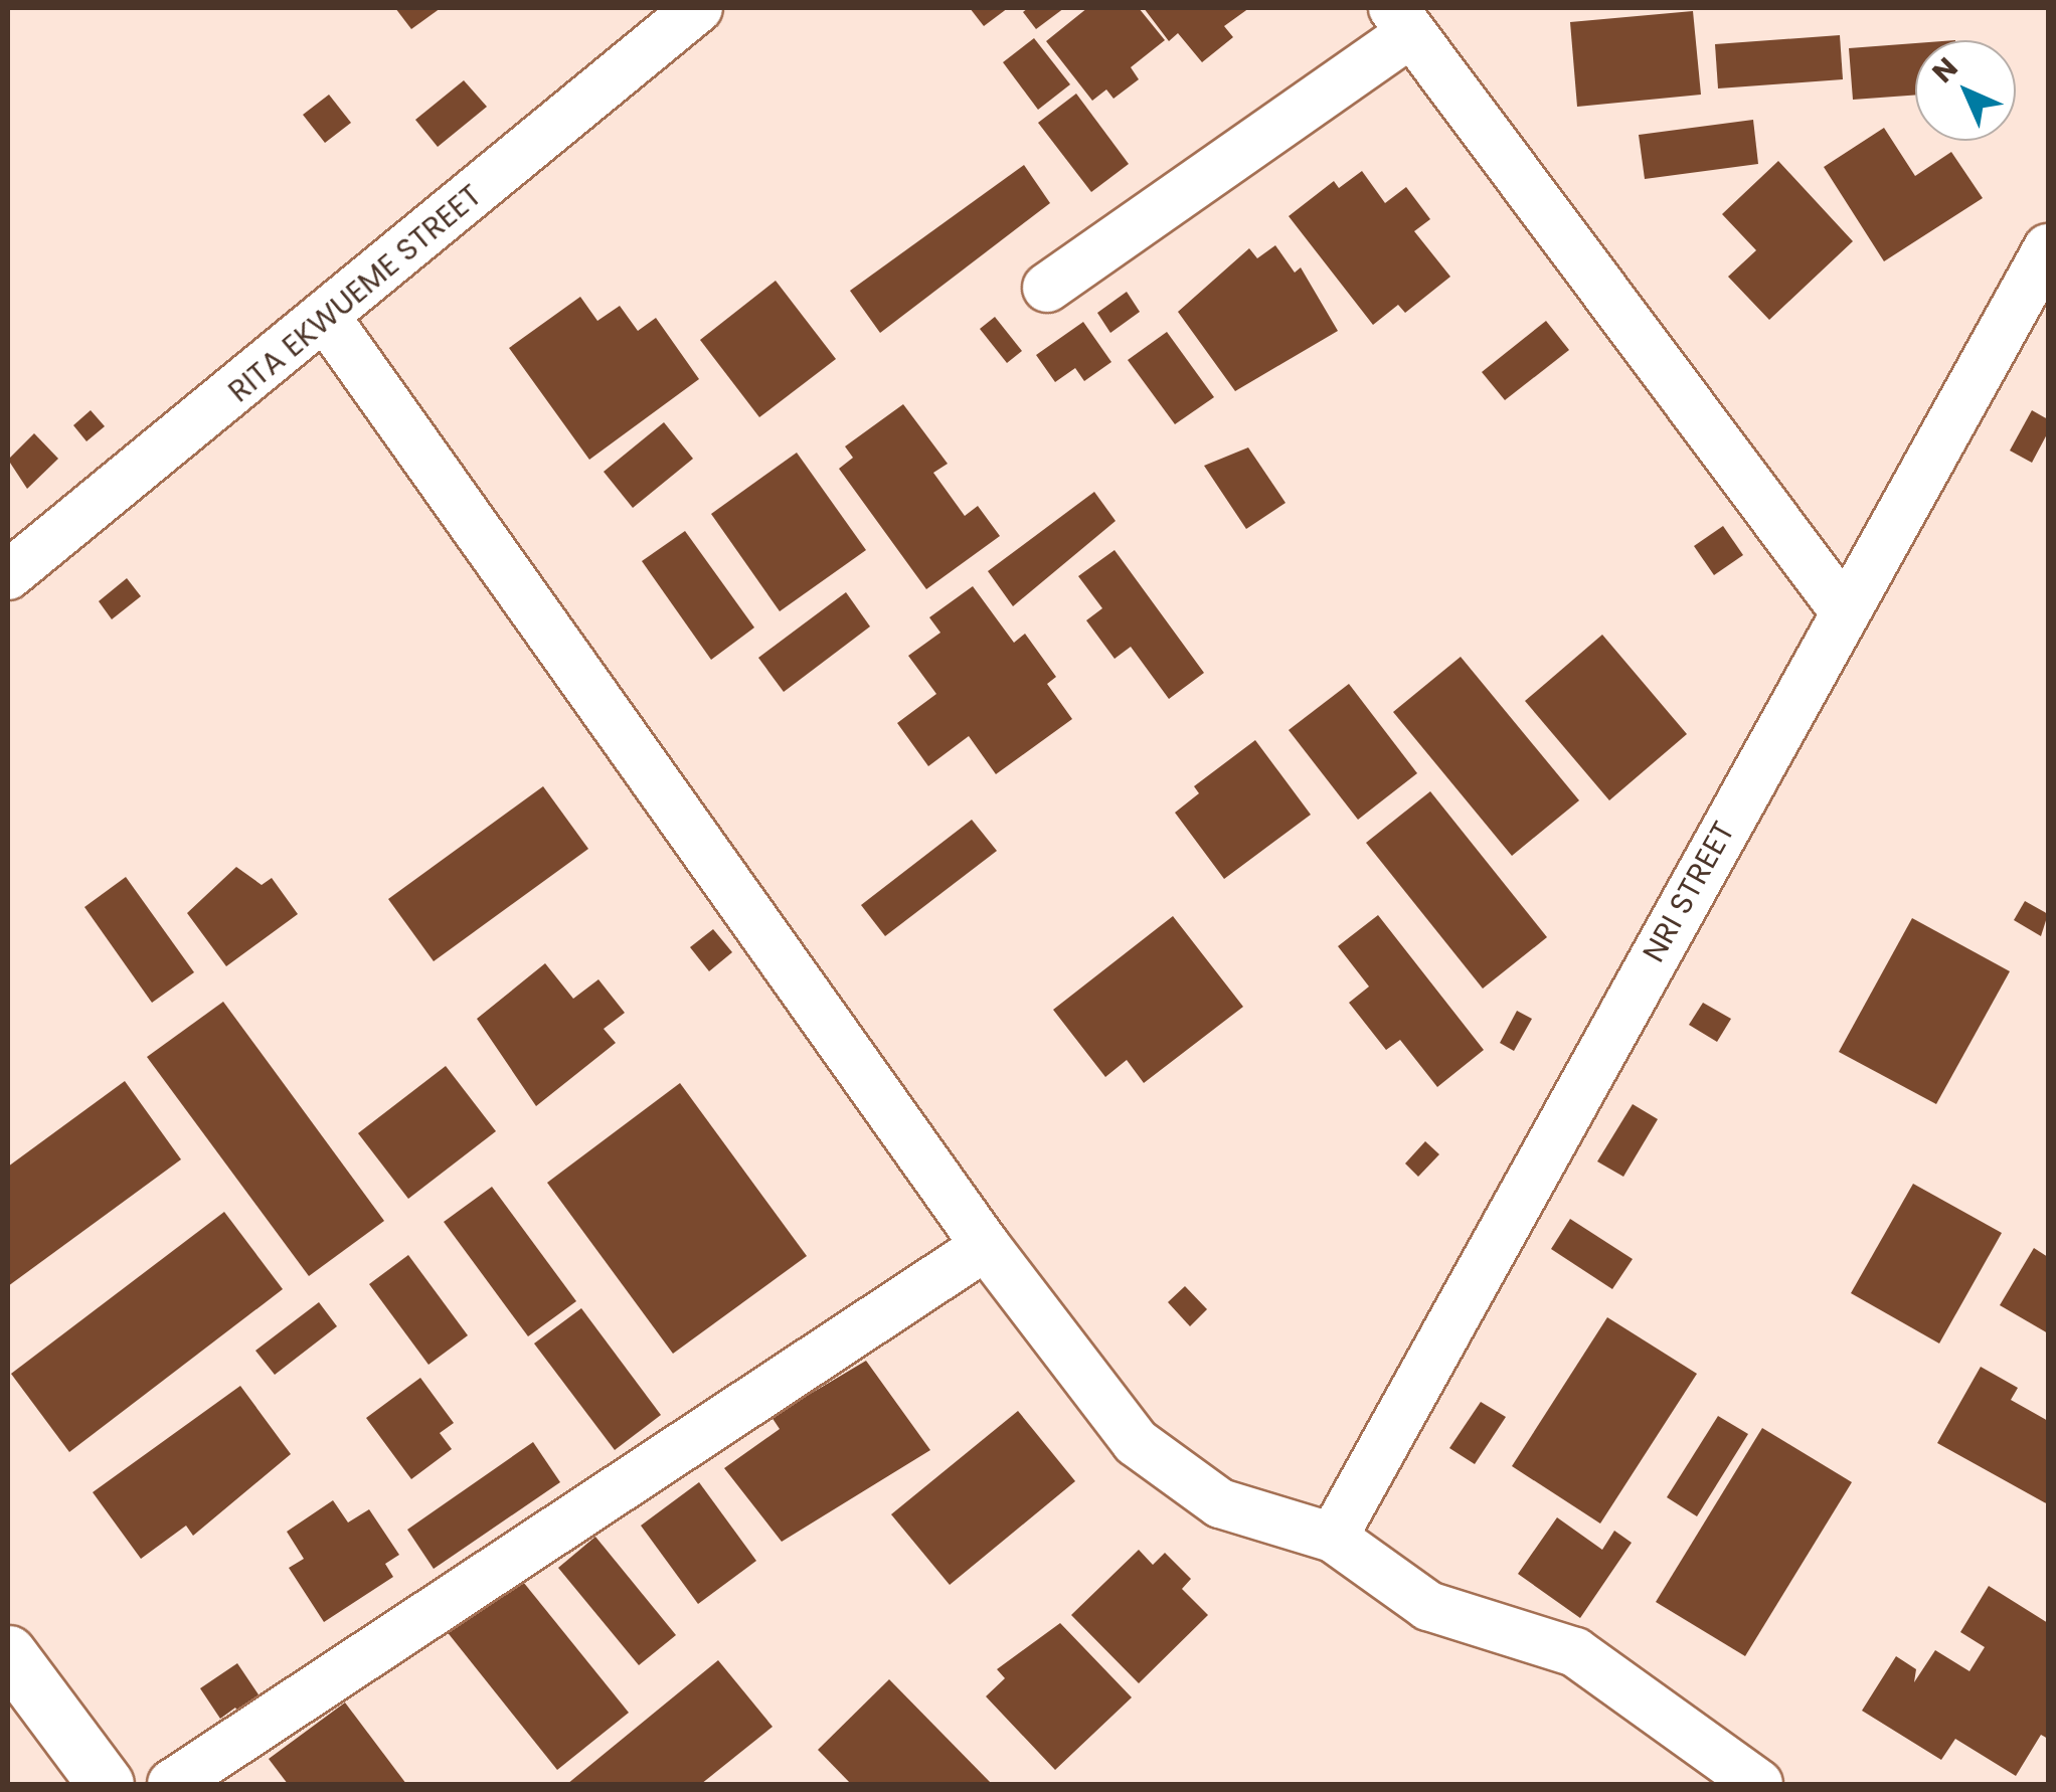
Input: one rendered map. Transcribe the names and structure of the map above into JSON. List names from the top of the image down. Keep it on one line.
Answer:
{"streets":{"street":["RITA EKWUEME STREET","NRI STREET"]},"north":"top left"}
